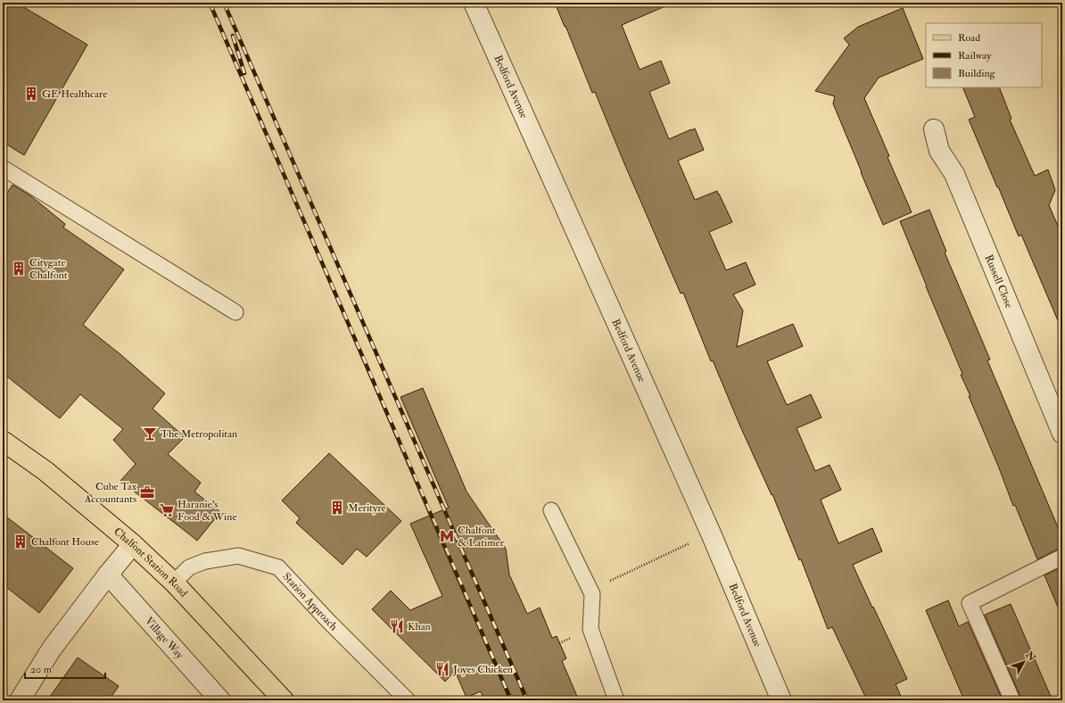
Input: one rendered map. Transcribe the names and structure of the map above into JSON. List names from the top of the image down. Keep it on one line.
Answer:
{"streets":{"main road":["Chalfont Station Road"],"street":["Bedford Avenue","Russell Close","Village Way"],"lane":["Station Approach"]},"crossings":[["Chalfont Station Road","Station Approach"]],"places":{"building":["GE Healthcare","Citygate Chalfont","Merityre","Chalfont House"],"bar":["The Metropolitan"],"office":["Cube Tax Accountants"],"supermarket":["Haranie's Food & Wine"],"metro station":["Chalfont & Latimer"],"restaurant":["Khan","Joyes Chicken"]},"legend":["Road","Railway","Building"],"scale_bar":"20 m","north":"top right"}
